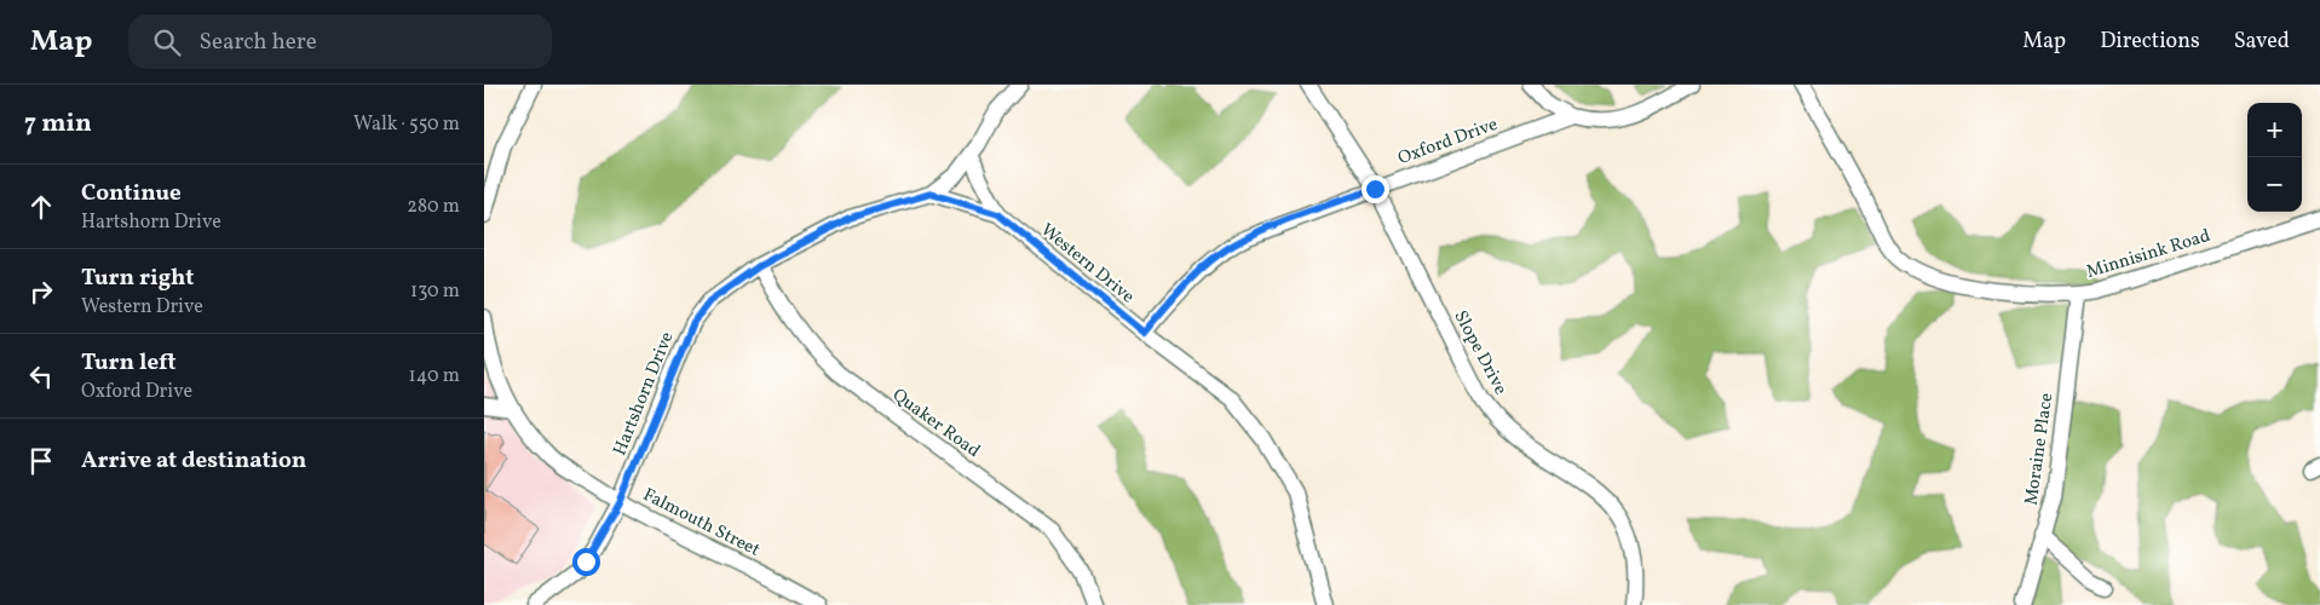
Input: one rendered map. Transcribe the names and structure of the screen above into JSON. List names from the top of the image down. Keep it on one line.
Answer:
{"streets":{"street":["Oxford Drive","Minnisink Road","Western Drive","Slope Drive","Hartshorn Drive","Quaker Road","Moraine Place","Falmouth Street"]},"crossings":[["Oxford Drive","Western Drive"],["Oxford Drive","Slope Drive"],["Minnisink Road","Moraine Place"],["Western Drive","Hartshorn Drive"],["Hartshorn Drive","Quaker Road"],["Hartshorn Drive","Falmouth Street"]],"page":{"header":"Map","search":"Search here","nav":["Map","Directions","Saved"],"heading":["7 min","Walk · 550 m"],"map_buttons":["+","−"],"list":[["Continue","Hartshorn Drive","280 m"],["Turn right","Western Drive","130 m"],["Turn left","Oxford Drive","140 m"],"Arrive at destination"]}}
